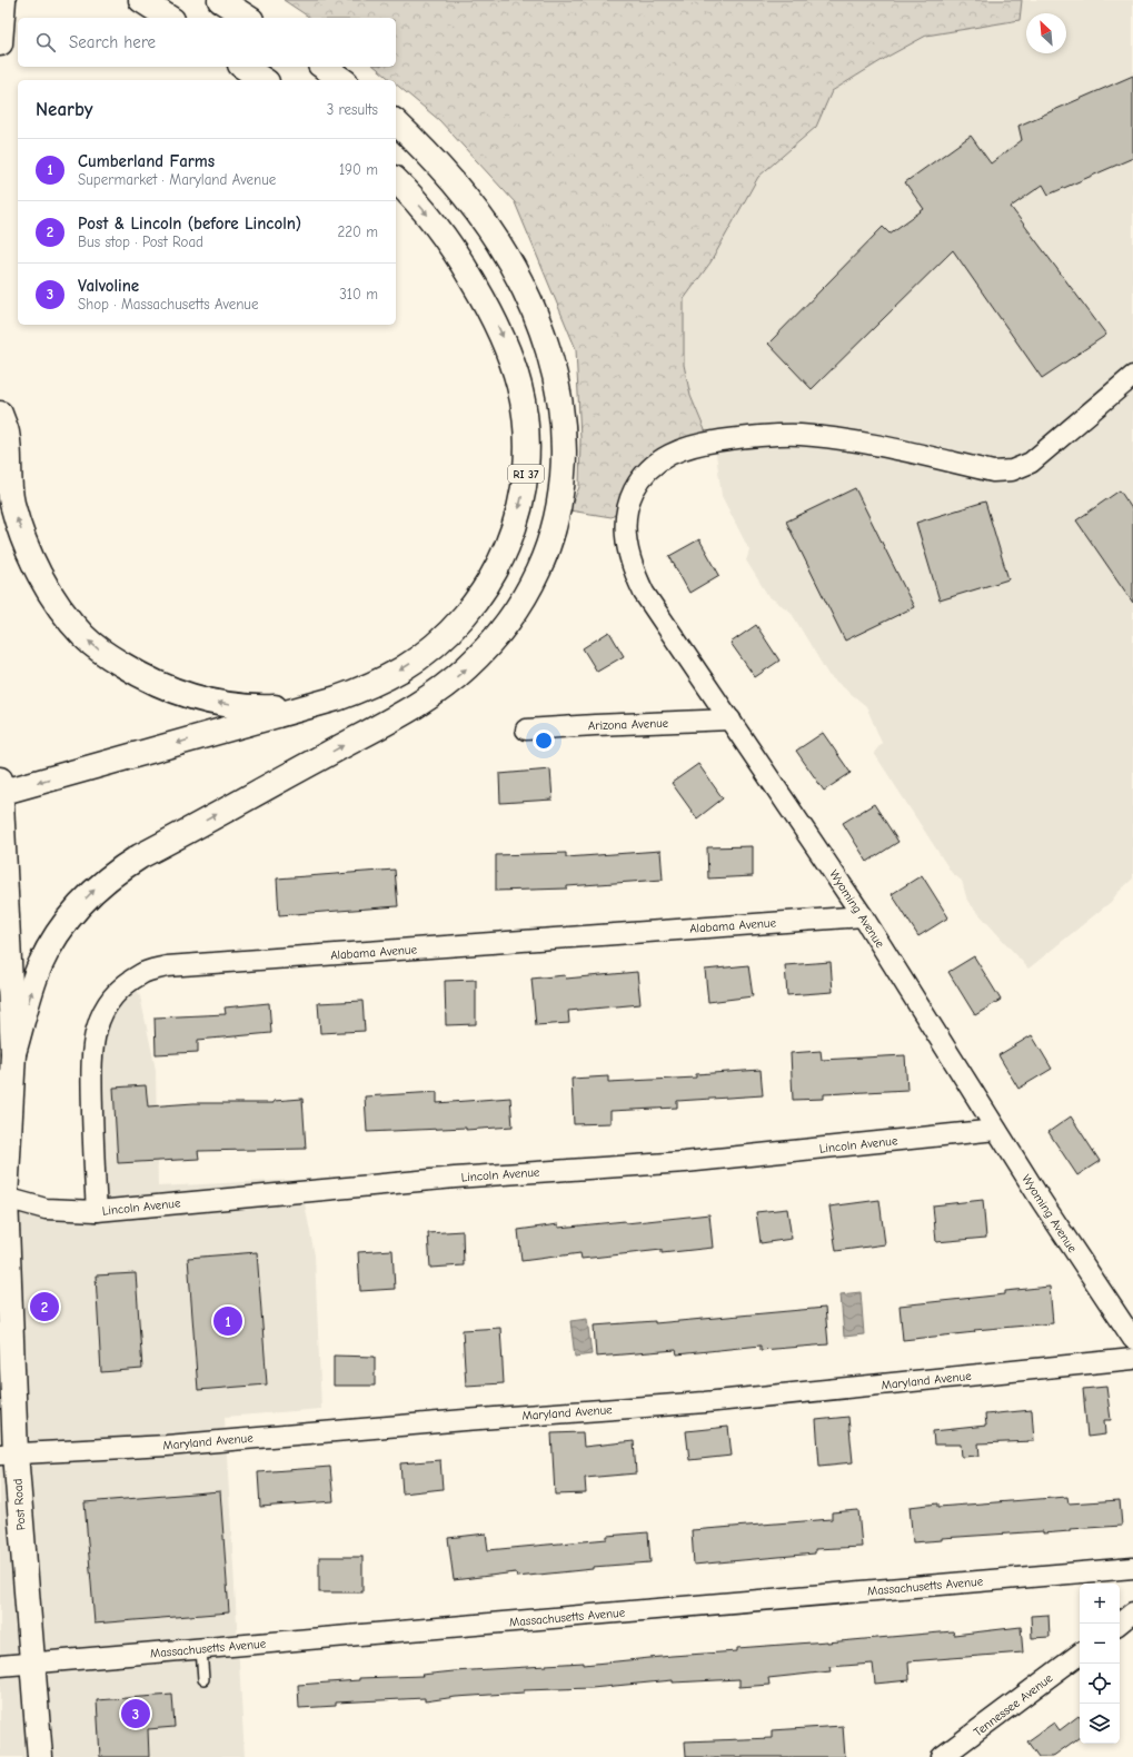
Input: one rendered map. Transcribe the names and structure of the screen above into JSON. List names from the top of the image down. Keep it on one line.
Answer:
{"streets":{"main road":["RI 37","Post Road"],"street":["Arizona Avenue","Wyoming Avenue","Alabama Avenue","Lincoln Avenue","Maryland Avenue","Massachusetts Avenue","Tennessee Avenue"]},"crossings":[["Arizona Avenue","Wyoming Avenue"],["Wyoming Avenue","Alabama Avenue"],["Wyoming Avenue","Lincoln Avenue"],["Alabama Avenue","Lincoln Avenue"],["Lincoln Avenue","Post Road"],["Maryland Avenue","Post Road"],["Post Road","Massachusetts Avenue"]],"north":"top left","page":{"search":"Search here","heading":["Nearby","3 results"],"list":[{"mark":"1","name":"Cumberland Farms","note":"Supermarket · Maryland Avenue","value":"190 m"},{"mark":"2","name":"Post & Lincoln (before Lincoln)","note":"Bus stop · Post Road","value":"220 m"},{"mark":"3","name":"Valvoline","note":"Shop · Massachusetts Avenue","value":"310 m"}],"pins":["2","1","3"],"map_buttons":["+","−"]}}
